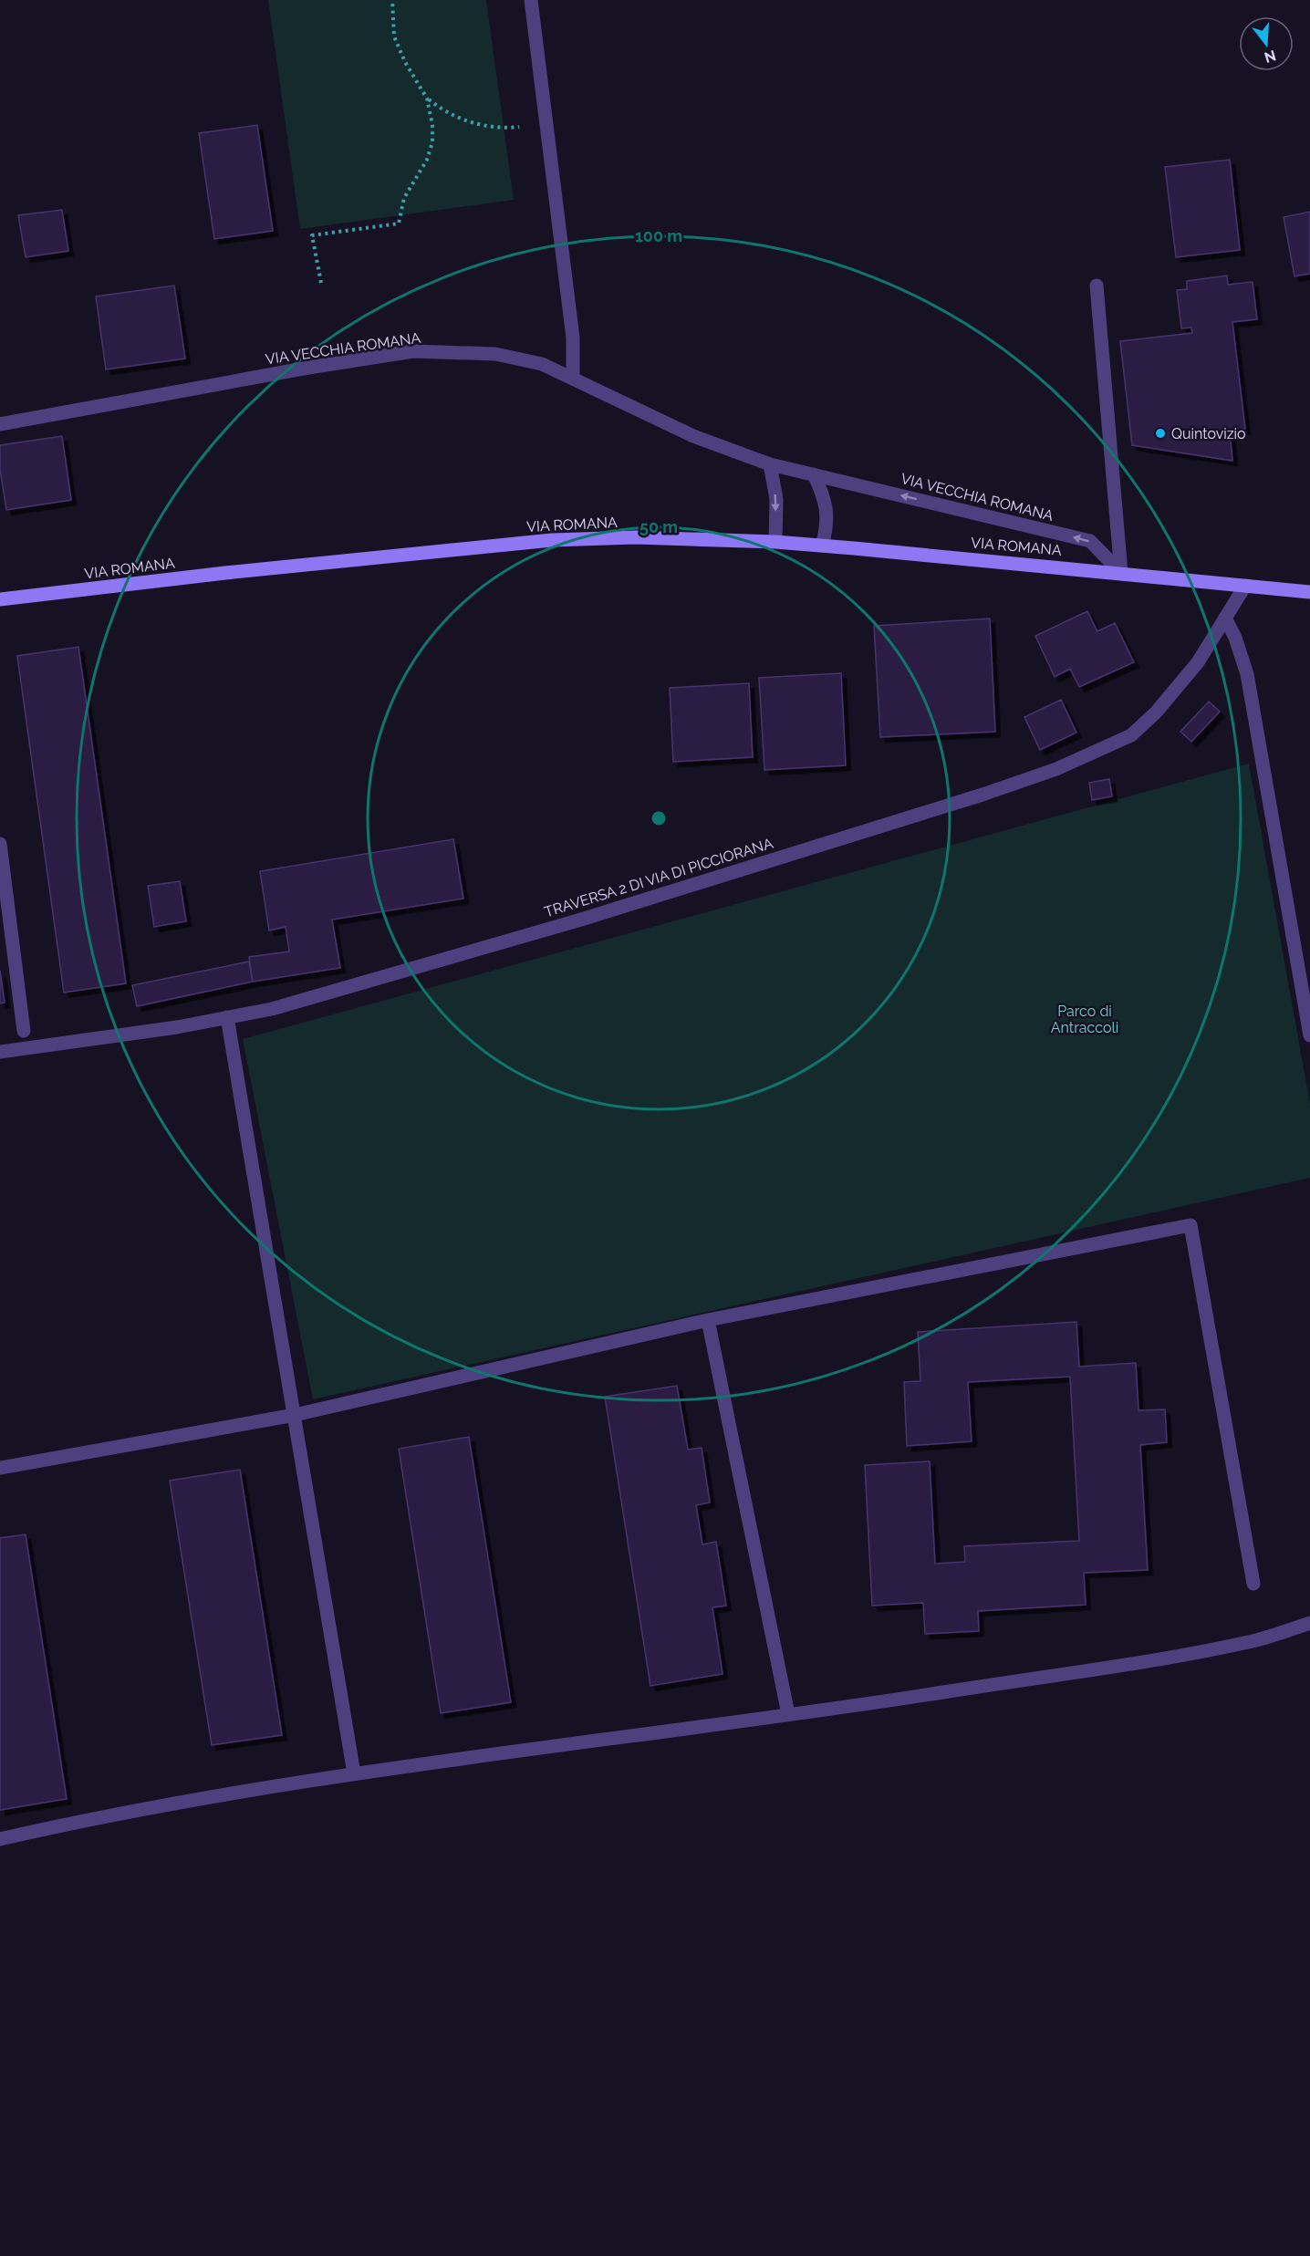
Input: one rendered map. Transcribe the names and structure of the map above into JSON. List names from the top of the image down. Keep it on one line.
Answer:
{"streets":{"main road":["VIA ROMANA"],"street":["VIA VECCHIA ROMANA","TRAVERSA 2 DI VIA DI PICCIORANA"]},"crossings":[["VIA VECCHIA ROMANA","VIA ROMANA"],["VIA ROMANA","TRAVERSA 2 DI VIA DI PICCIORANA"]],"parks":["Parco di Antraccoli"],"places":["Quintovizio"],"north":"bottom","rings":["100 m","50 m"]}
